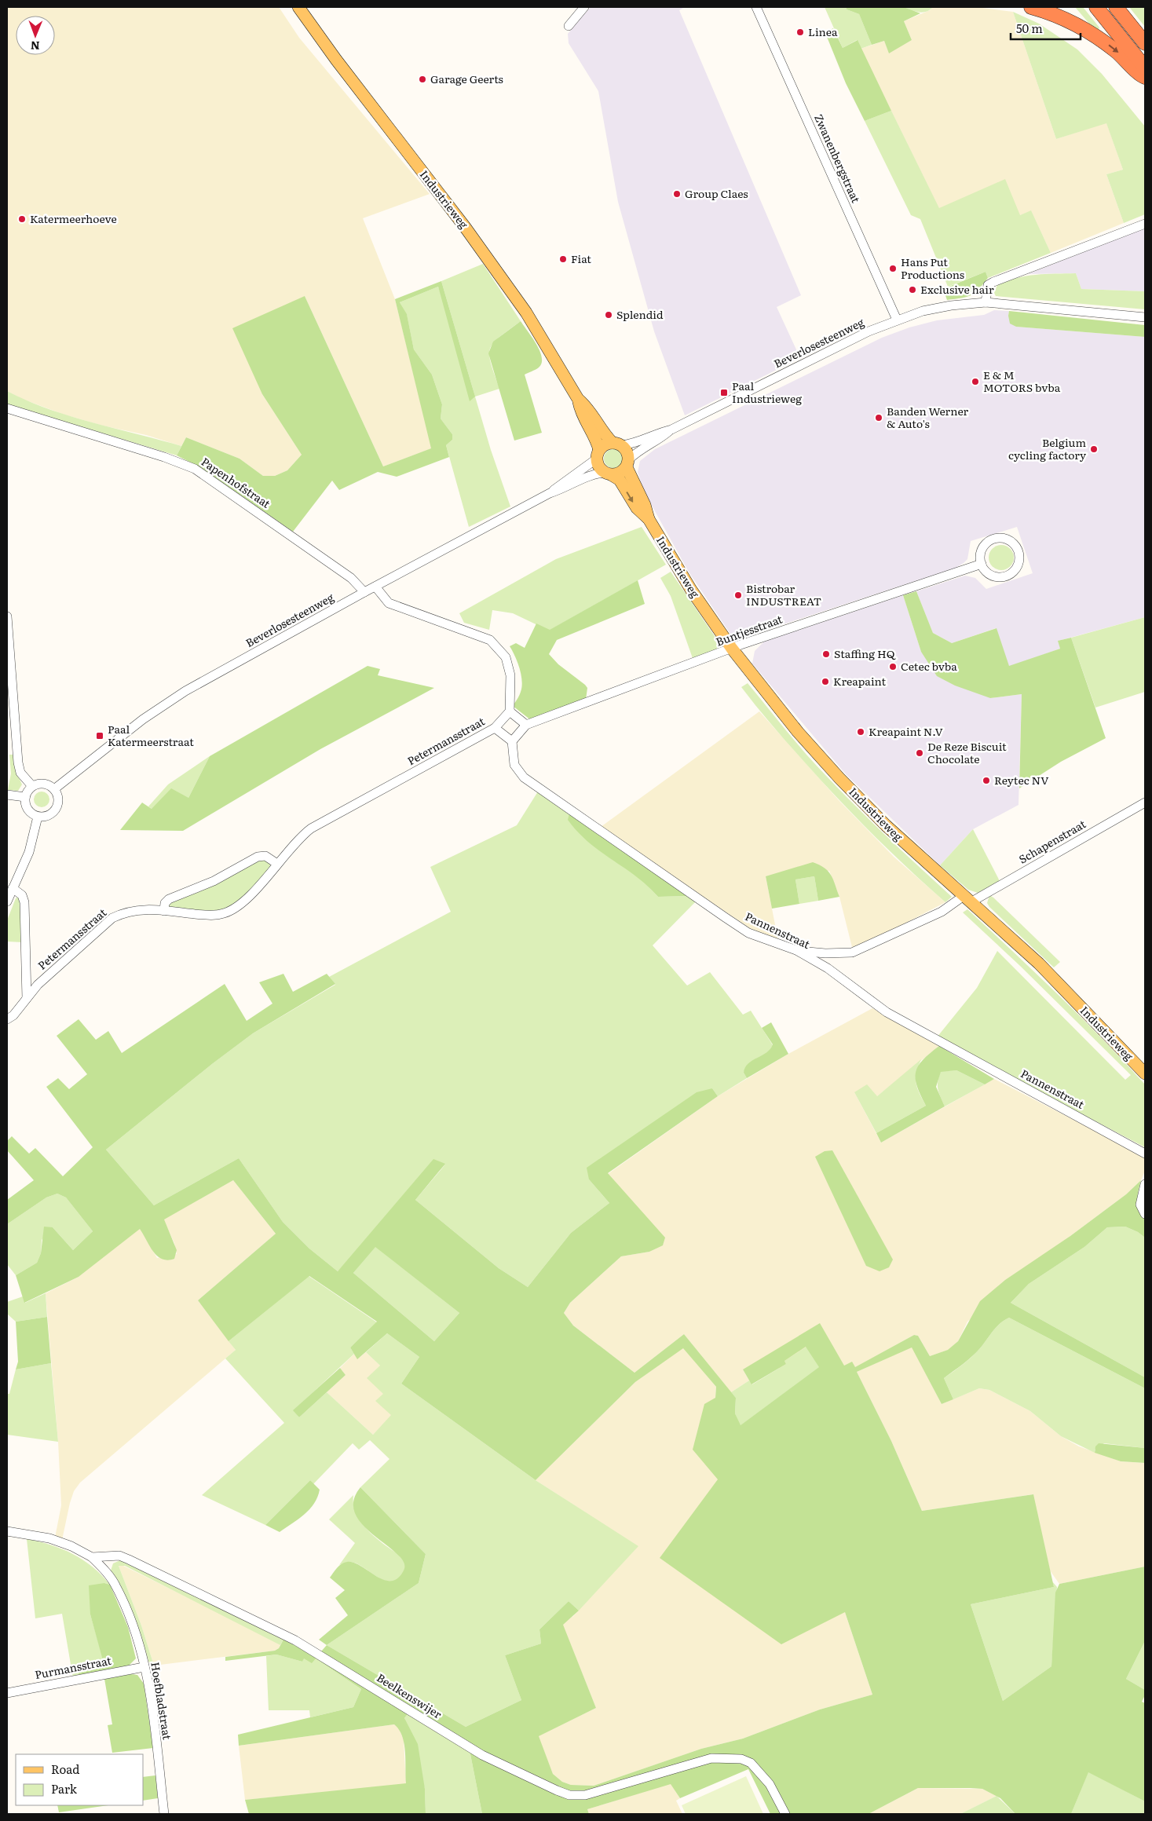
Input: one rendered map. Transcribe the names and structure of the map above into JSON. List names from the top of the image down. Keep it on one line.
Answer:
{"streets":{"main road":["Industrieweg"],"street":["Zwanenbergstraat","Beverlosesteenweg","Papenhofstraat","Buntjesstraat","Petermansstraat","Schapenstraat","Pannenstraat","Purmansstraat","Beelkenswijer","Hoefbladstraat"]},"crossings":[["Zwanenbergstraat","Beverlosesteenweg"],["Industrieweg","Beverlosesteenweg"],["Industrieweg","Buntjesstraat"],["Industrieweg","Schapenstraat"],["Beverlosesteenweg","Papenhofstraat"],["Buntjesstraat","Pannenstraat"],["Schapenstraat","Pannenstraat"],["Purmansstraat","Hoefbladstraat"],["Beelkenswijer","Hoefbladstraat"]],"places":{"other":["Linea","Garage Geerts","Group Claes","Katermeerhoeve","Fiat","Hans Put Productions","Exclusive hair","Splendid","E & M MOTORS bvba","Banden Werner & Auto's","Belgium cycling factory","Bistrobar INDUSTREAT","Staffing HQ","Cetec bvba","Kreapaint","Kreapaint N.V","De Reze Biscuit Chocolate","Reytec NV"],"transit":["Paal Industrieweg","Paal Katermeerstraat"]},"legend":["Road","Park"],"scale_bar":"50 m","north":"bottom"}
